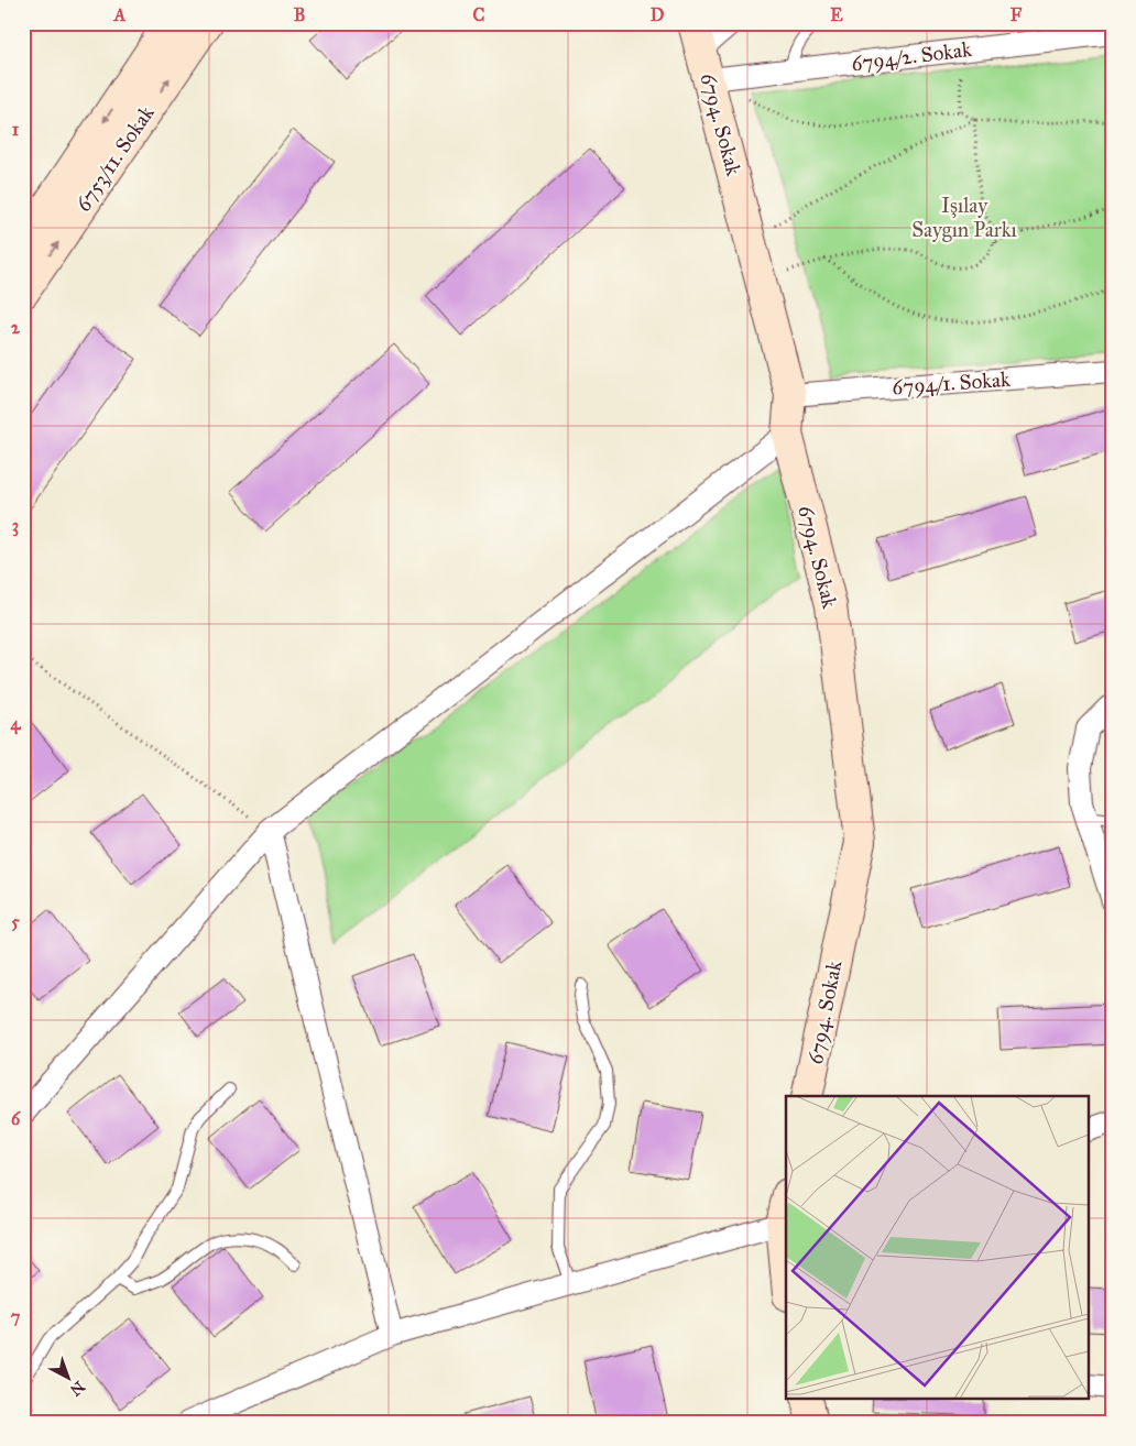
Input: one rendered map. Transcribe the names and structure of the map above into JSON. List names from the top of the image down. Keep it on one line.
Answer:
{"streets":{"street":["6794/2. Sokak","6794. Sokak","6753/11. Sokak","6794/1. Sokak"]},"crossings":[["6794/2. Sokak","6794. Sokak"],["6794. Sokak","6794/1. Sokak"]],"parks":["Işılay Saygın Parkı"],"north":"bottom right","grid":{"columns":["A","B","C","D","E","F"],"rows":["1","2","3","4","5","6","7"]}}
